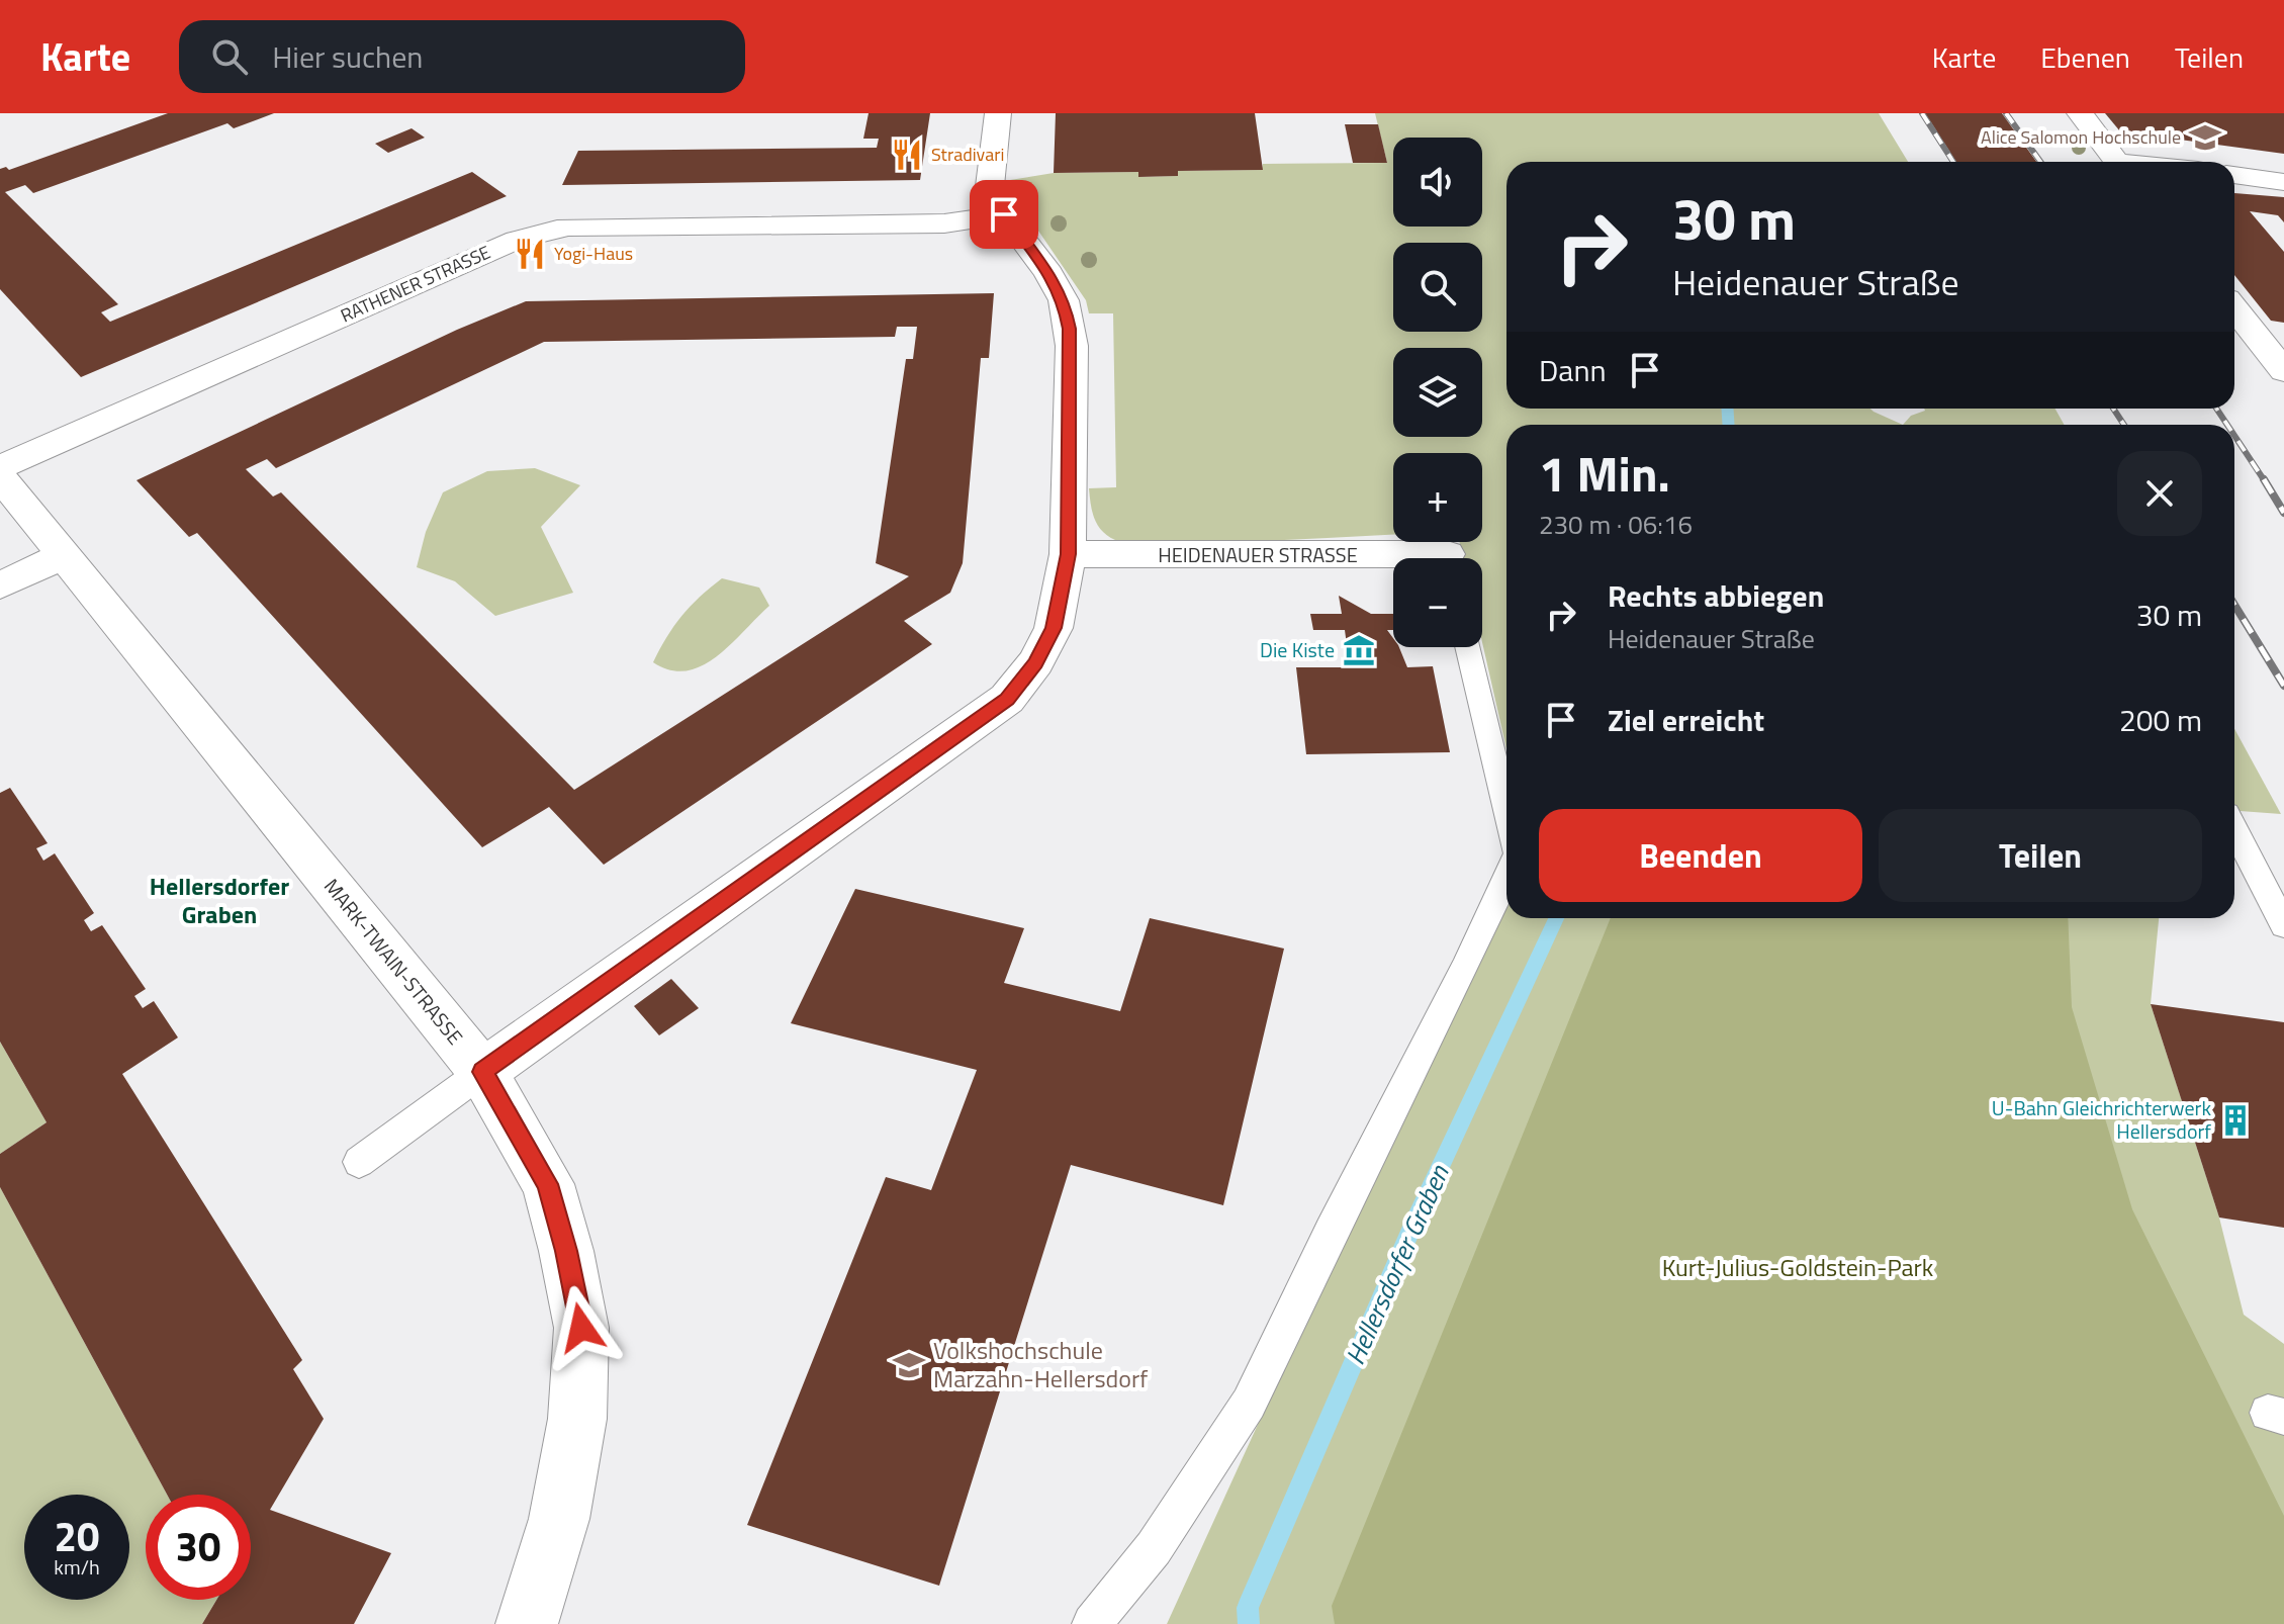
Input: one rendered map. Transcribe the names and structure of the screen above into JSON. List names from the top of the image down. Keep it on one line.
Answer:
{"streets":{"street":["RATHENER STRASSE","HEIDENAUER STRASSE","MARK-TWAIN-STRASSE"]},"districts":["Hellersdorfer Graben"],"water":["Hellersdorfer Graben"],"parks":["Kurt-Julius-Goldstein-Park"],"places":{"school or university":["Alice Salomon Hochschule","Volkshochschule Marzahn-Hellersdorf"],"restaurant":["Stradivari","Yogi-Haus"],"museum":["Die Kiste"],"building":["U-Bahn Gleichrichterwerk Hellersdorf"]},"page":{"header":"Karte","search":"Hier suchen","nav":["Karte","Ebenen","Teilen"],"map_buttons":["+","−"],"turn":["30 m","Heidenauer Straße"],"then":"Dann","heading":["1 Min.","230 m · 06:16"],"list":[{"name":"Rechts abbiegen","note":"Heidenauer Straße","value":"30 m"},{"name":"Ziel erreicht","value":"200 m"}],"buttons":["Beenden","Teilen"],"speed":"20 km/h","limit":"30"}}
